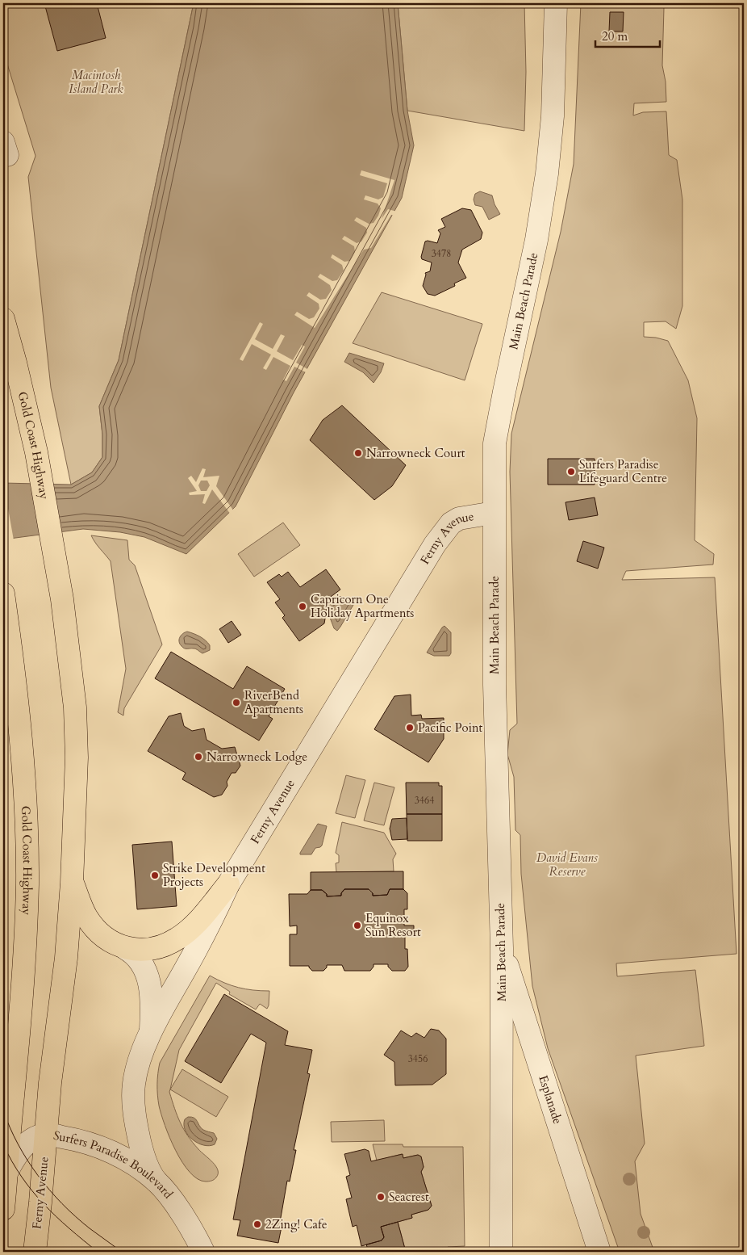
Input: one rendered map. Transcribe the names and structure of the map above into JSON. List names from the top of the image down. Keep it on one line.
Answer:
{"streets":{"highway":["Gold Coast Highway","Ferny Avenue"],"street":["Main Beach Parade","Esplanade","Surfers Paradise Boulevard"]},"crossings":[["Main Beach Parade","Ferny Avenue"],["Main Beach Parade","Esplanade"],["Ferny Avenue","Surfers Paradise Boulevard"]],"parks":["Macintosh Island Park","David Evans Reserve"],"places":["Narrowneck Court","Surfers Paradise Lifeguard Centre","Capricorn One Holiday Apartments","RiverBend Apartments","Pacific Point","Narrowneck Lodge","Strike Development Projects","Equinox Sun Resort","Seacrest","2Zing! Cafe"],"house_numbers":["3478","3464","3456"],"scale_bar":"20 m"}
